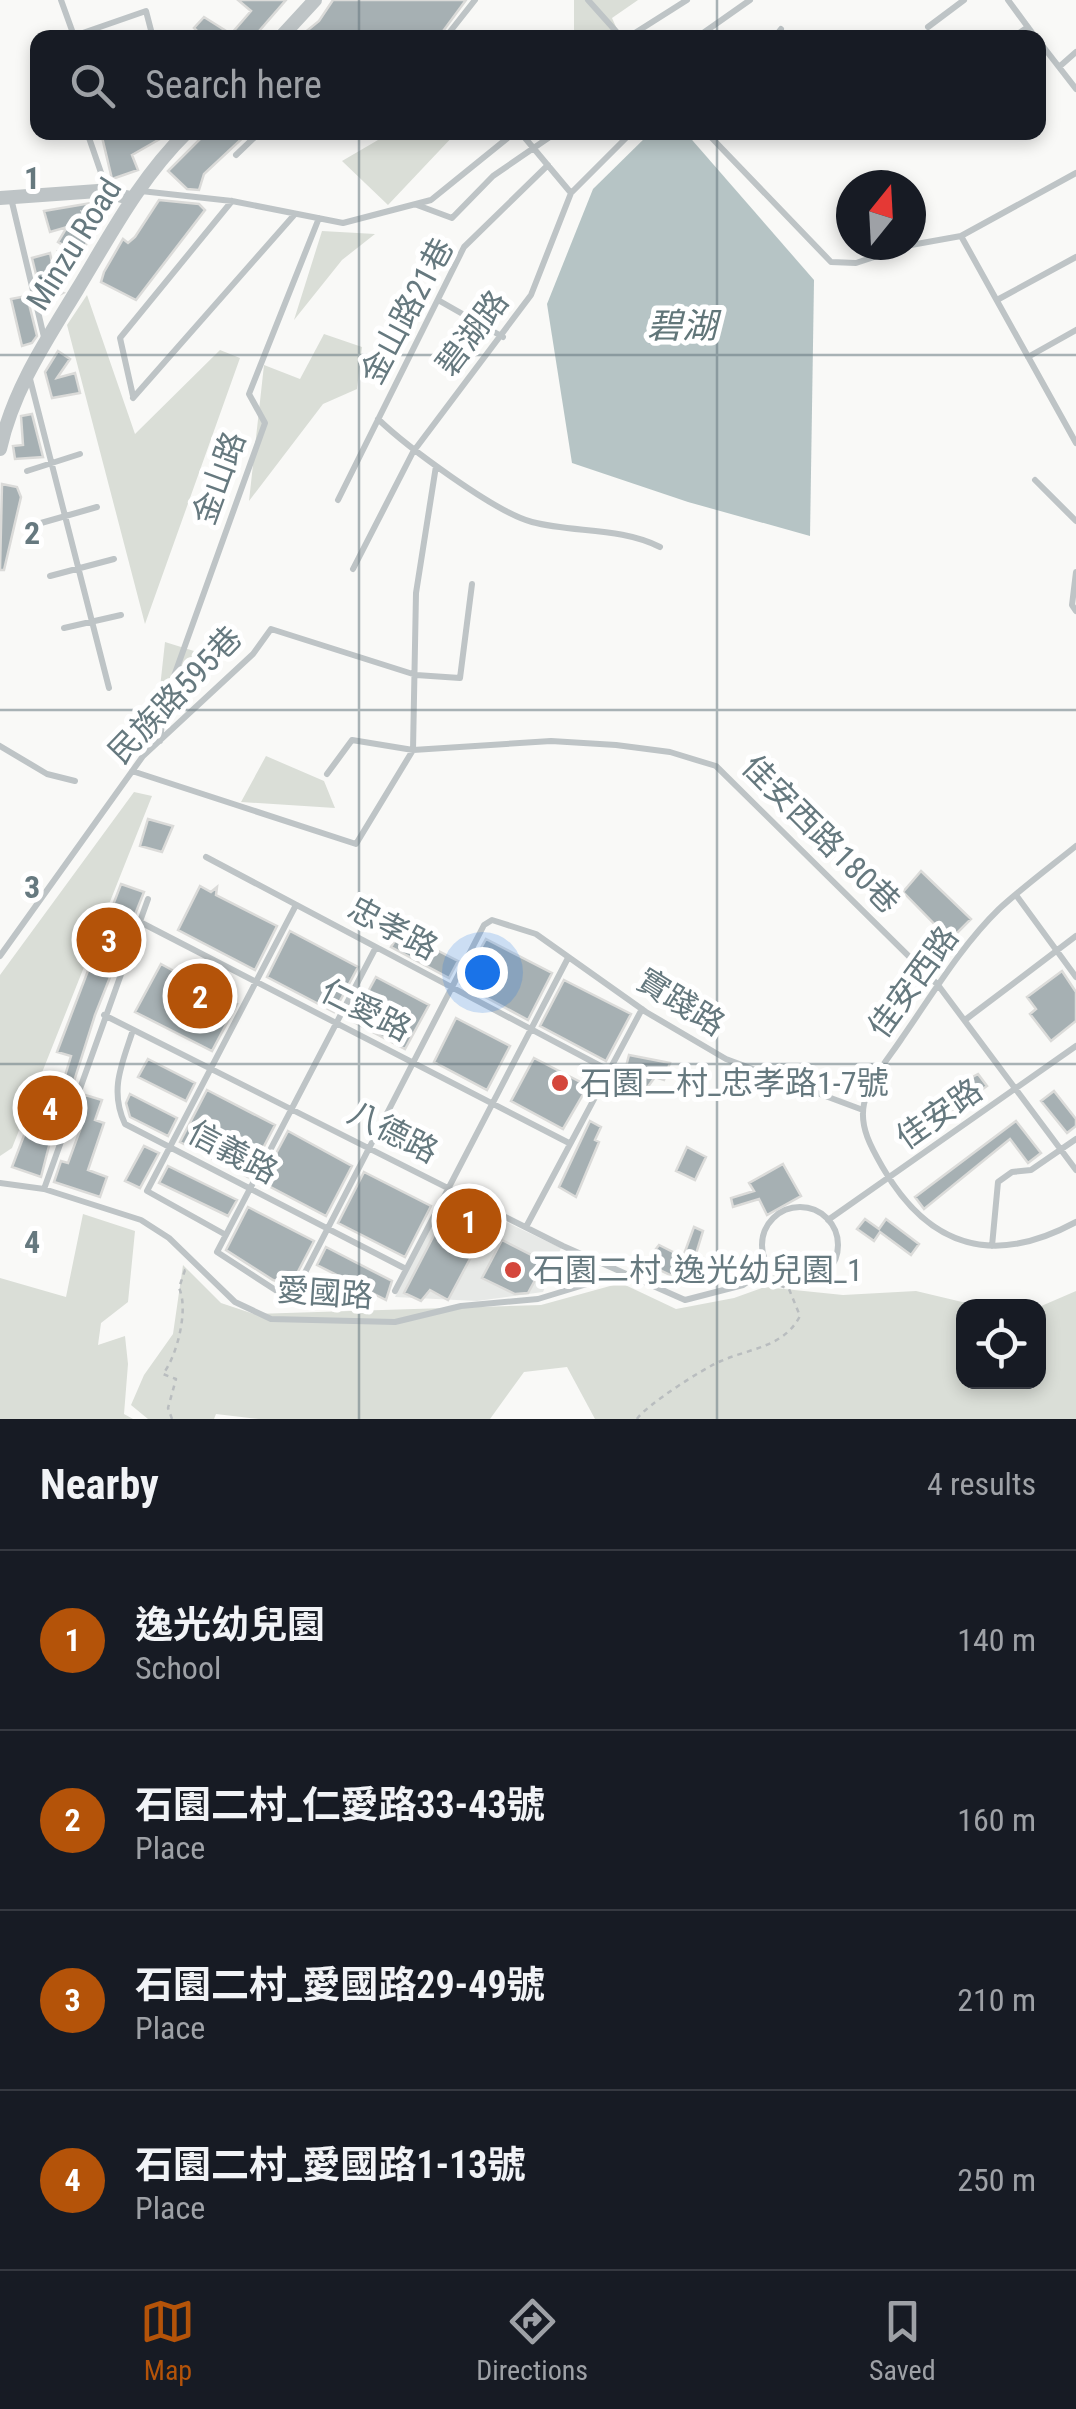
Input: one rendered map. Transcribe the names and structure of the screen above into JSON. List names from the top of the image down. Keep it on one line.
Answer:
{"streets":{"street":["Minzu Road"],"lane":["金山路21巷","碧湖路","金山路","民族路595巷","佳安西路180巷","忠孝路","佳安西路","實踐路","仁愛路","佳安路","八德路","信義路","愛國路"]},"crossings":[["金山路","民族路595巷"],["佳安西路180巷","佳安西路"],["佳安西路180巷","佳安路"],["忠孝路","實踐路"],["佳安西路","實踐路"],["佳安路","八德路"],["八德路","信義路"],["八德路","愛國路"]],"water":["碧湖"],"places":["石園二村_忠孝路1-7號","石園二村_逸光幼兒園_1"],"north":"top","page":{"search":"Search here","pins":["3","2","4","1"],"heading":["Nearby","4 results"],"list":[{"mark":"1","name":"逸光幼兒園","note":"School","value":"140 m"},{"mark":"2","name":"石園二村_仁愛路33-43號","note":"Place","value":"160 m"},{"mark":"3","name":"石園二村_愛國路29-49號","note":"Place","value":"210 m"},{"mark":"4","name":"石園二村_愛國路1-13號","note":"Place","value":"250 m"}],"nav":["Map","Directions","Saved"]},"grid":{"rows":["1","2","3","4"]}}
